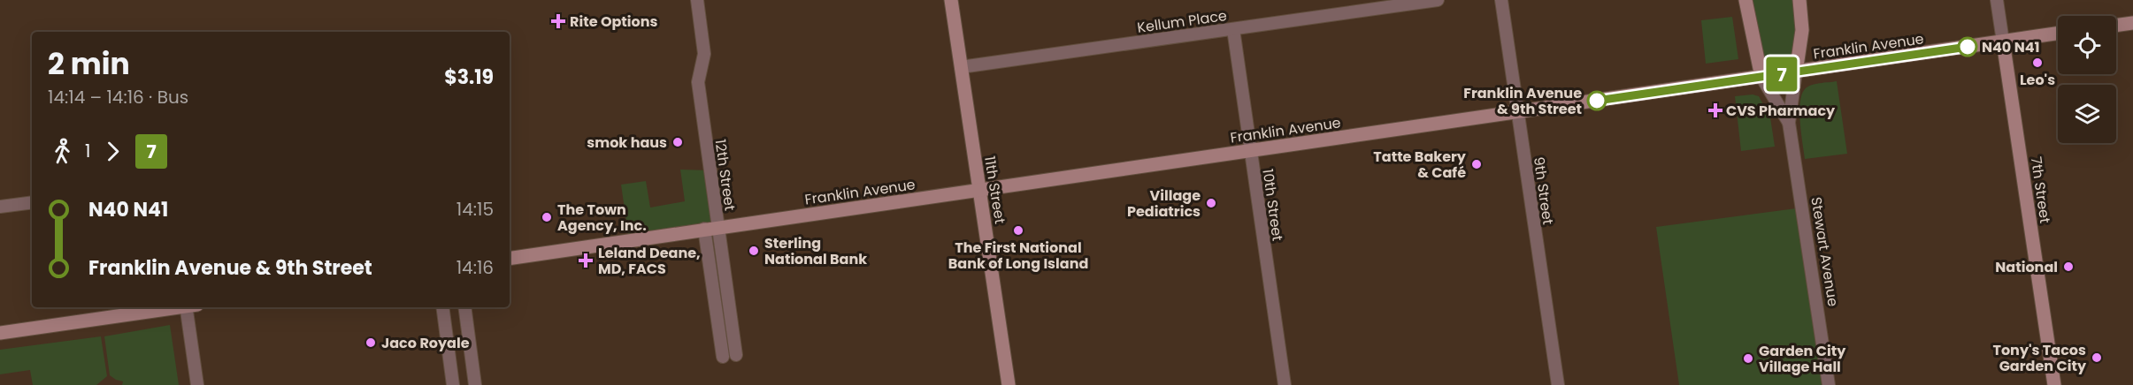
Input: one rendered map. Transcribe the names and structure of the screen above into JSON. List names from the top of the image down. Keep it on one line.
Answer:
{"streets":{"main road":["Franklin Avenue","11th Street","7th Street","Stewart Avenue"],"street":["Kellum Place","12th Street","9th Street","10th Street"]},"crossings":[["Kellum Place","11th Street"],["Kellum Place","10th Street"],["Franklin Avenue","12th Street"],["Franklin Avenue","11th Street"],["Franklin Avenue","7th Street"],["Franklin Avenue","9th Street"],["Franklin Avenue","10th Street"],["Franklin Avenue","Stewart Avenue"]],"places":{"health":["Rite Options","CVS Pharmacy","Leland Deane, MD, FACS"],"other":["N40 N41","Leo's","Franklin Avenue & 9th Street","smok haus","Tatte Bakery & Café","Village Pediatrics","The Town Agency, Inc.","The First National Bank of Long Island","Sterling National Bank","National","Jaco Royale","Tony's Tacos Garden City","Garden City Village Hall"]},"lines":["bus line 7"],"page":{"on_map":"7","heading":["2 min","14:14 – 14:16 · Bus","$3.19"],"legs":["1","7"],"list":[{"name":"N40 N41","value":"14:15"},{"name":"Franklin Avenue & 9th Street","value":"14:16"}]}}
